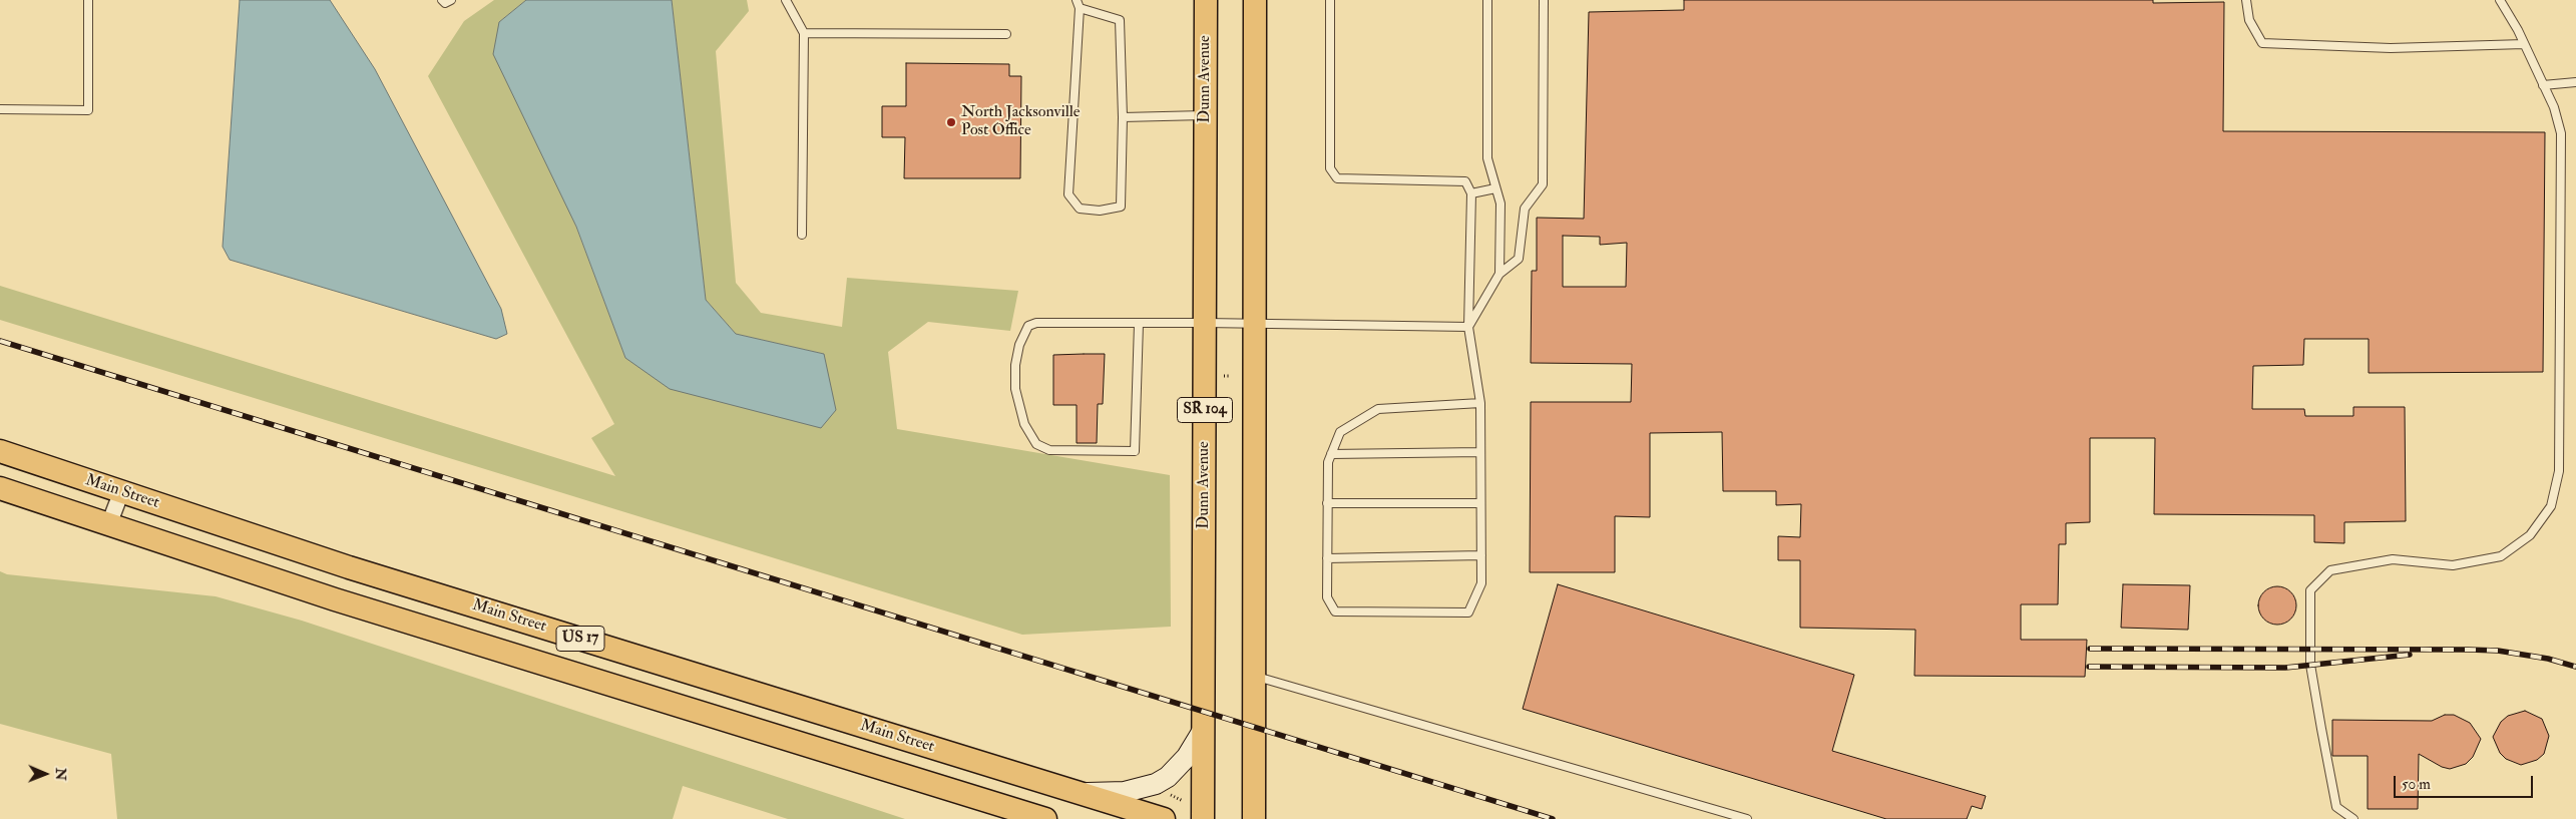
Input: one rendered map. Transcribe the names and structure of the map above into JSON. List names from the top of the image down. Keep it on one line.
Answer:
{"streets":{"main road":["Dunn Avenue","SR 104","Main Street","US 17"]},"places":["North Jacksonville Post Office"],"scale_bar":"50 m","north":"right"}
